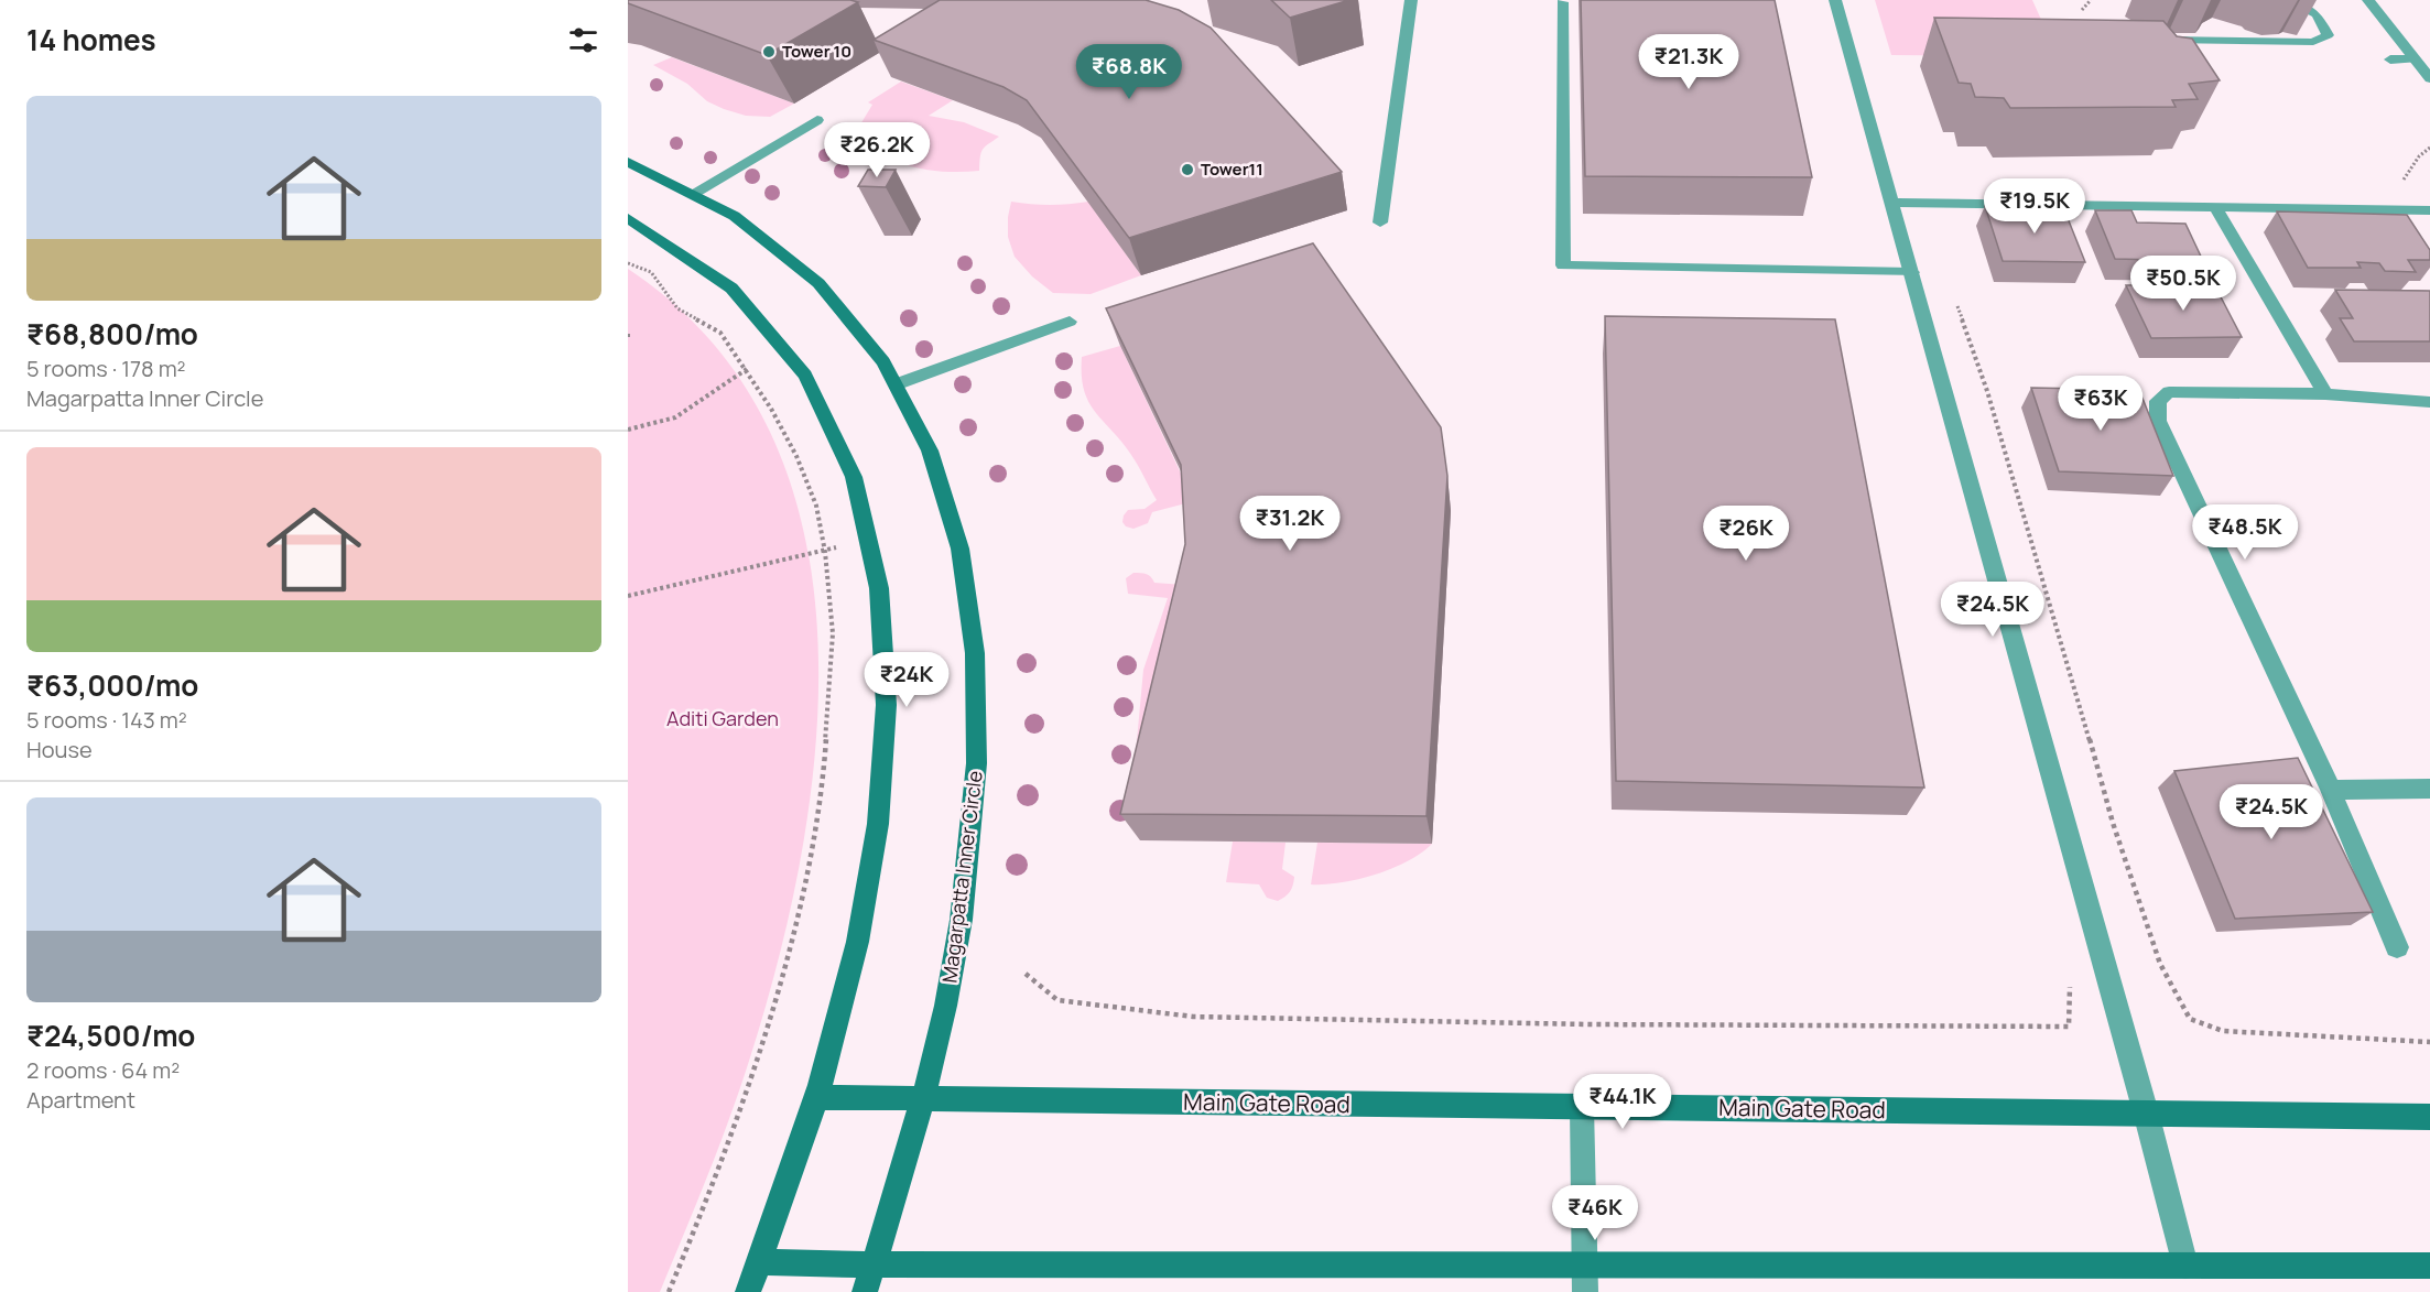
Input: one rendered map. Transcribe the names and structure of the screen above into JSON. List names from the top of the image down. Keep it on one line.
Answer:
{"streets":{"street":["Magarpatta Inner Circle","Main Gate Road"]},"crossings":[["Magarpatta Inner Circle","Main Gate Road"]],"parks":["Aditi Garden"],"places":["Tower 10","Tower11"],"page":{"heading":"14 homes","price":["₹21.3K","₹68.8K","₹26.2K","₹19.5K","₹50.5K","₹63K","₹31.2K","₹48.5K","₹26K","₹24.5K","₹24K","₹24.5K","₹44.1K","₹46K"],"list":[{"name":"₹68,800/mo","note":"5 rooms · 178 m² · Magarpatta Inner Circle"},{"name":"₹63,000/mo","note":"5 rooms · 143 m² · House"},{"name":"₹24,500/mo","note":"2 rooms · 64 m² · Apartment"}]}}
